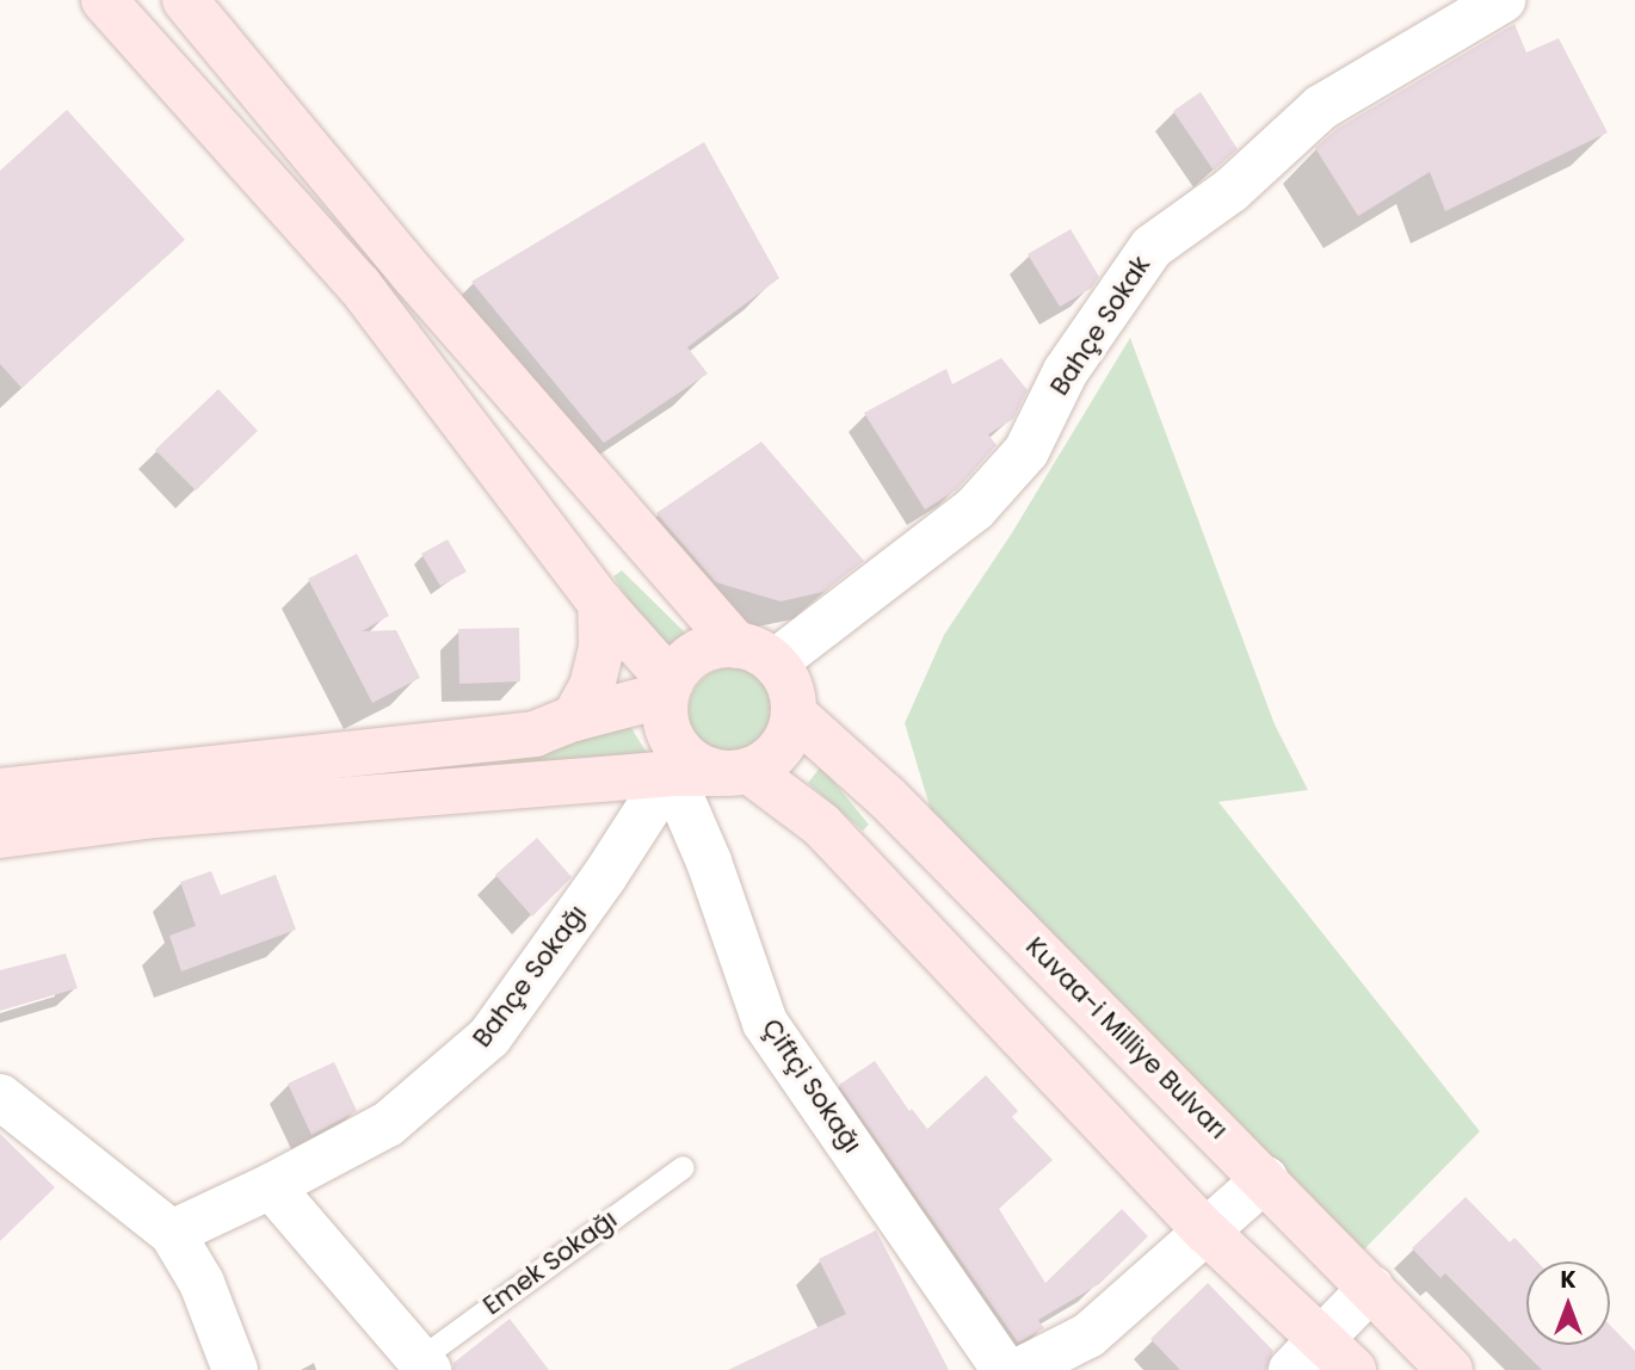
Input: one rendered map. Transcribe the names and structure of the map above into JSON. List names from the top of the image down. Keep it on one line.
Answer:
{"streets":{"main road":["Kuvaa-i Milliye Bulvarı"],"street":["Bahçe Sokak","Bahçe Sokağı","Çiftçi Sokağı"],"lane":["Emek Sokağı"]},"crossings":[["Bahçe Sokak","Kuvaa-i Milliye Bulvarı"],["Bahçe Sokağı","Çiftçi Sokağı"]],"north":"top"}
